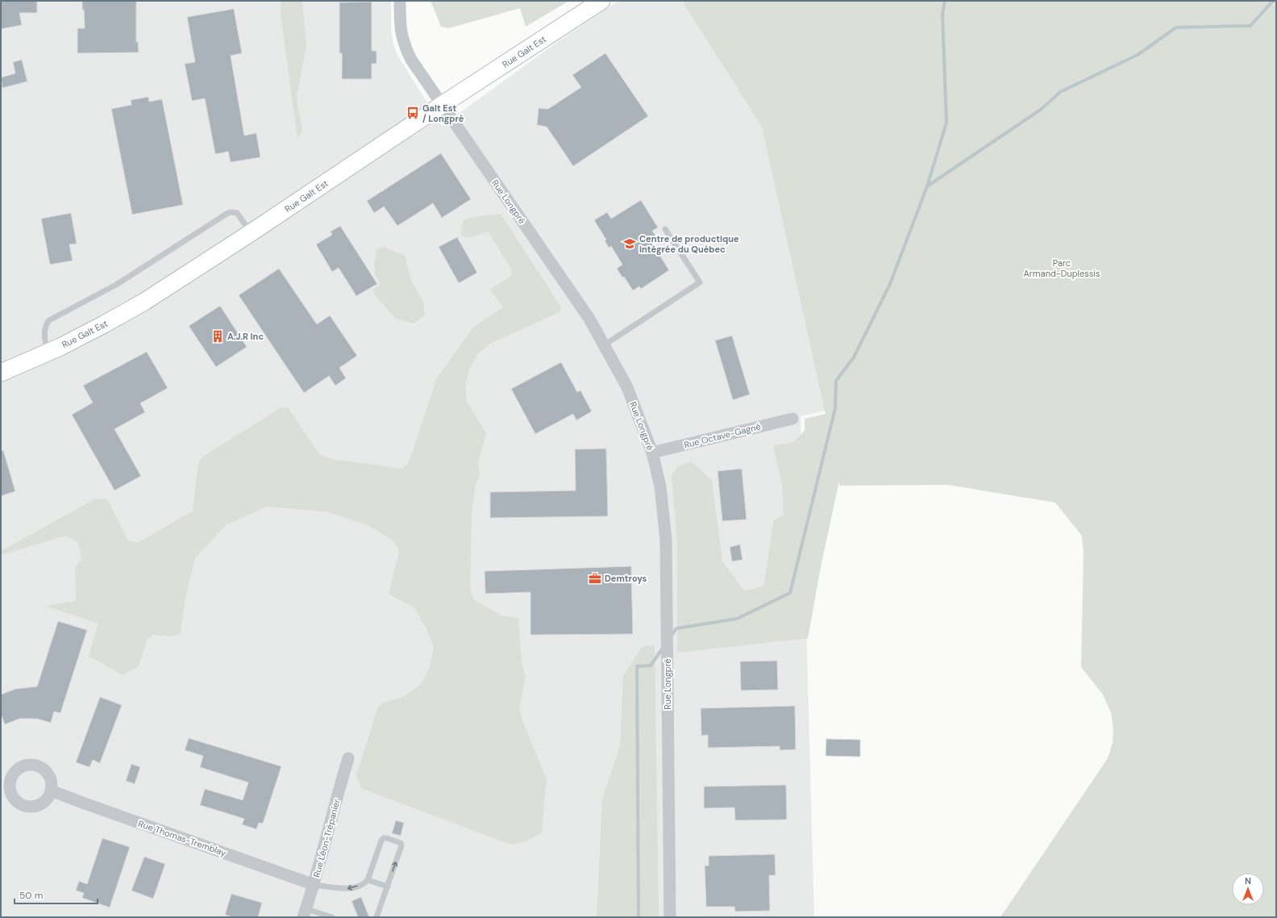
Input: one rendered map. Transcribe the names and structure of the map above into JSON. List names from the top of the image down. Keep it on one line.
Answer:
{"streets":{"street":["Rue Galt Est","Rue Longpré","Rue Octave-Gagné","Rue Thomas-Tremblay","Rue Léon-Trépanier"]},"crossings":[["Rue Galt Est","Rue Longpré"],["Rue Longpré","Rue Octave-Gagné"],["Rue Thomas-Tremblay","Rue Léon-Trépanier"]],"parks":["Parc Armand-Duplessis"],"places":{"bus stop":["Galt Est / Longpré"],"school or university":["Centre de productique intégrée du Québec"],"building":["A.J.R Inc"],"office":["Demtroys"]},"scale_bar":"50 m","north":"top"}
